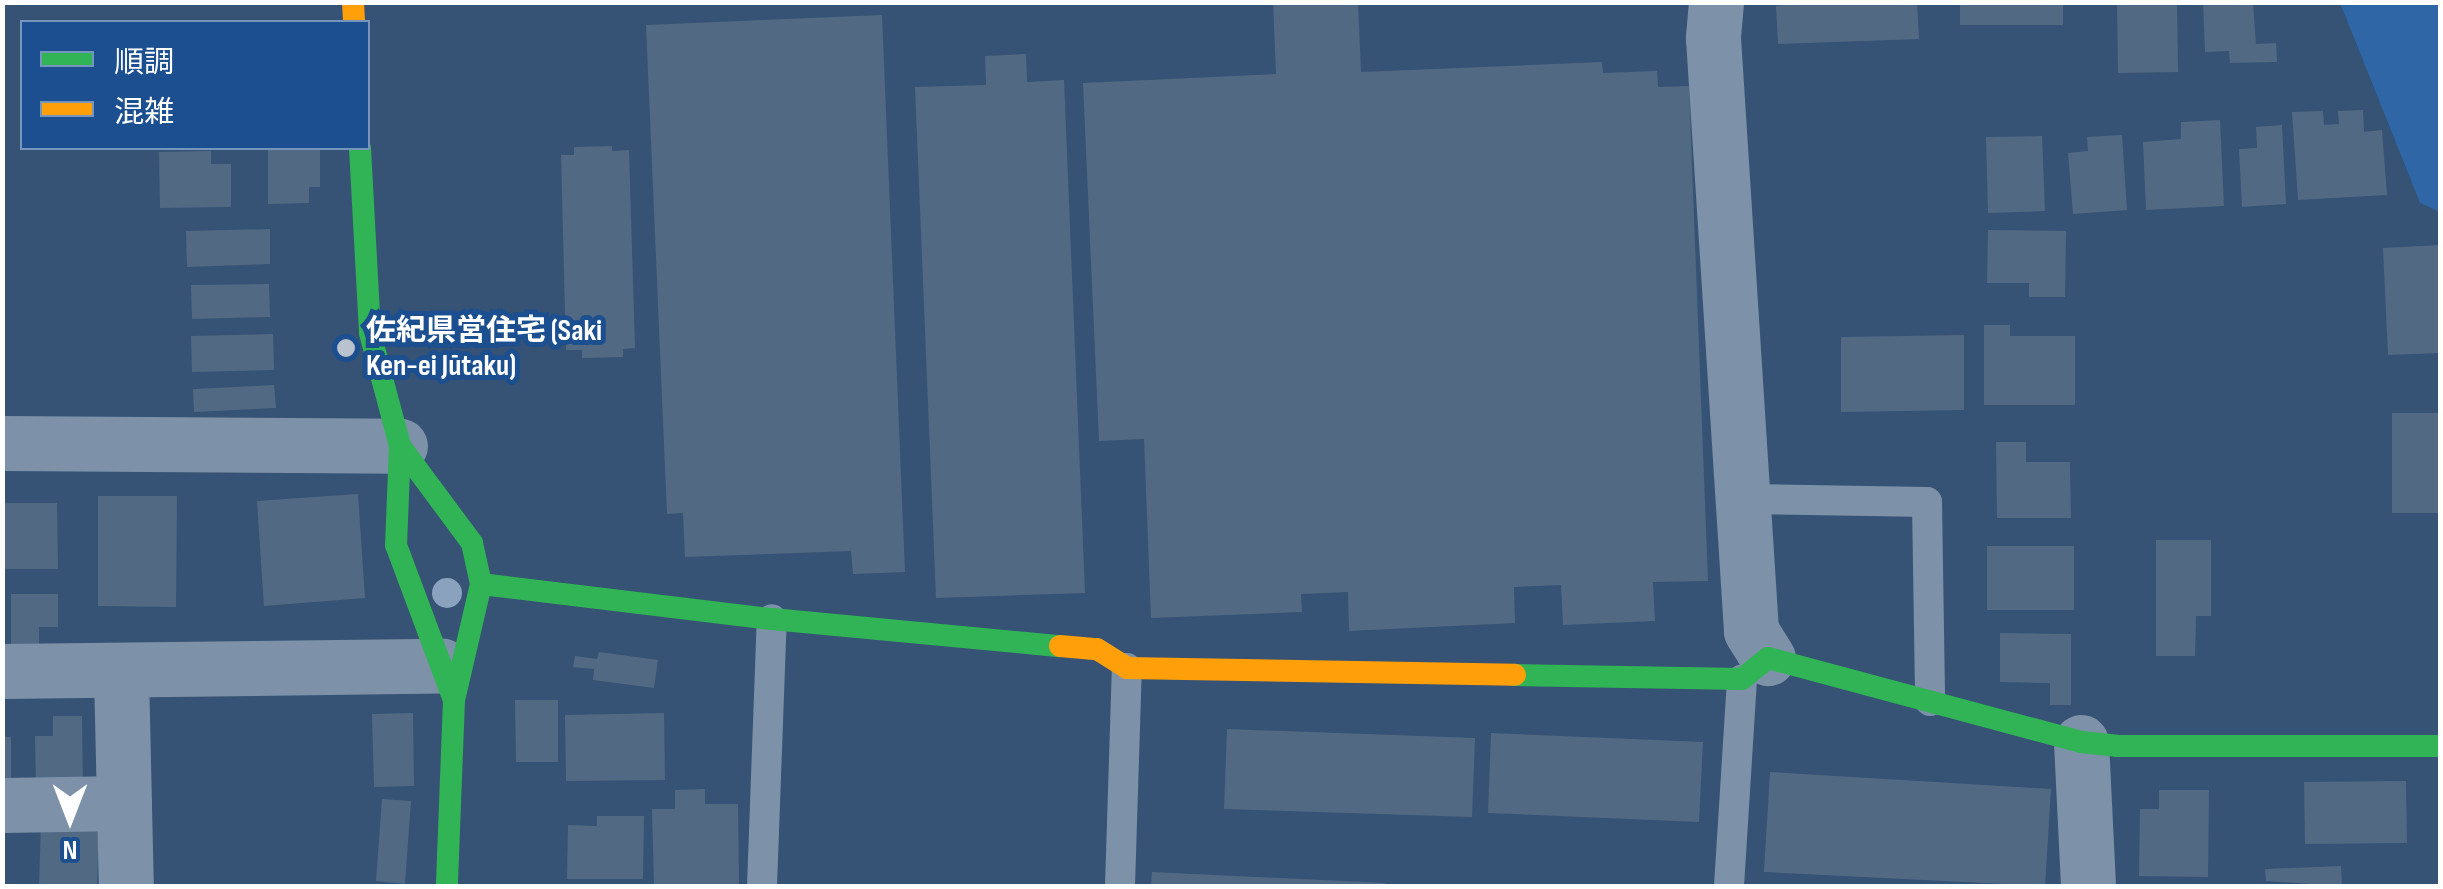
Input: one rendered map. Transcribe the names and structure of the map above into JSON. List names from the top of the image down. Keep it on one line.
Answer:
{"places":["佐紀県営住宅 (Saki Ken-ei Jūtaku)"],"legend":["順調","混雑"],"north":"bottom"}
